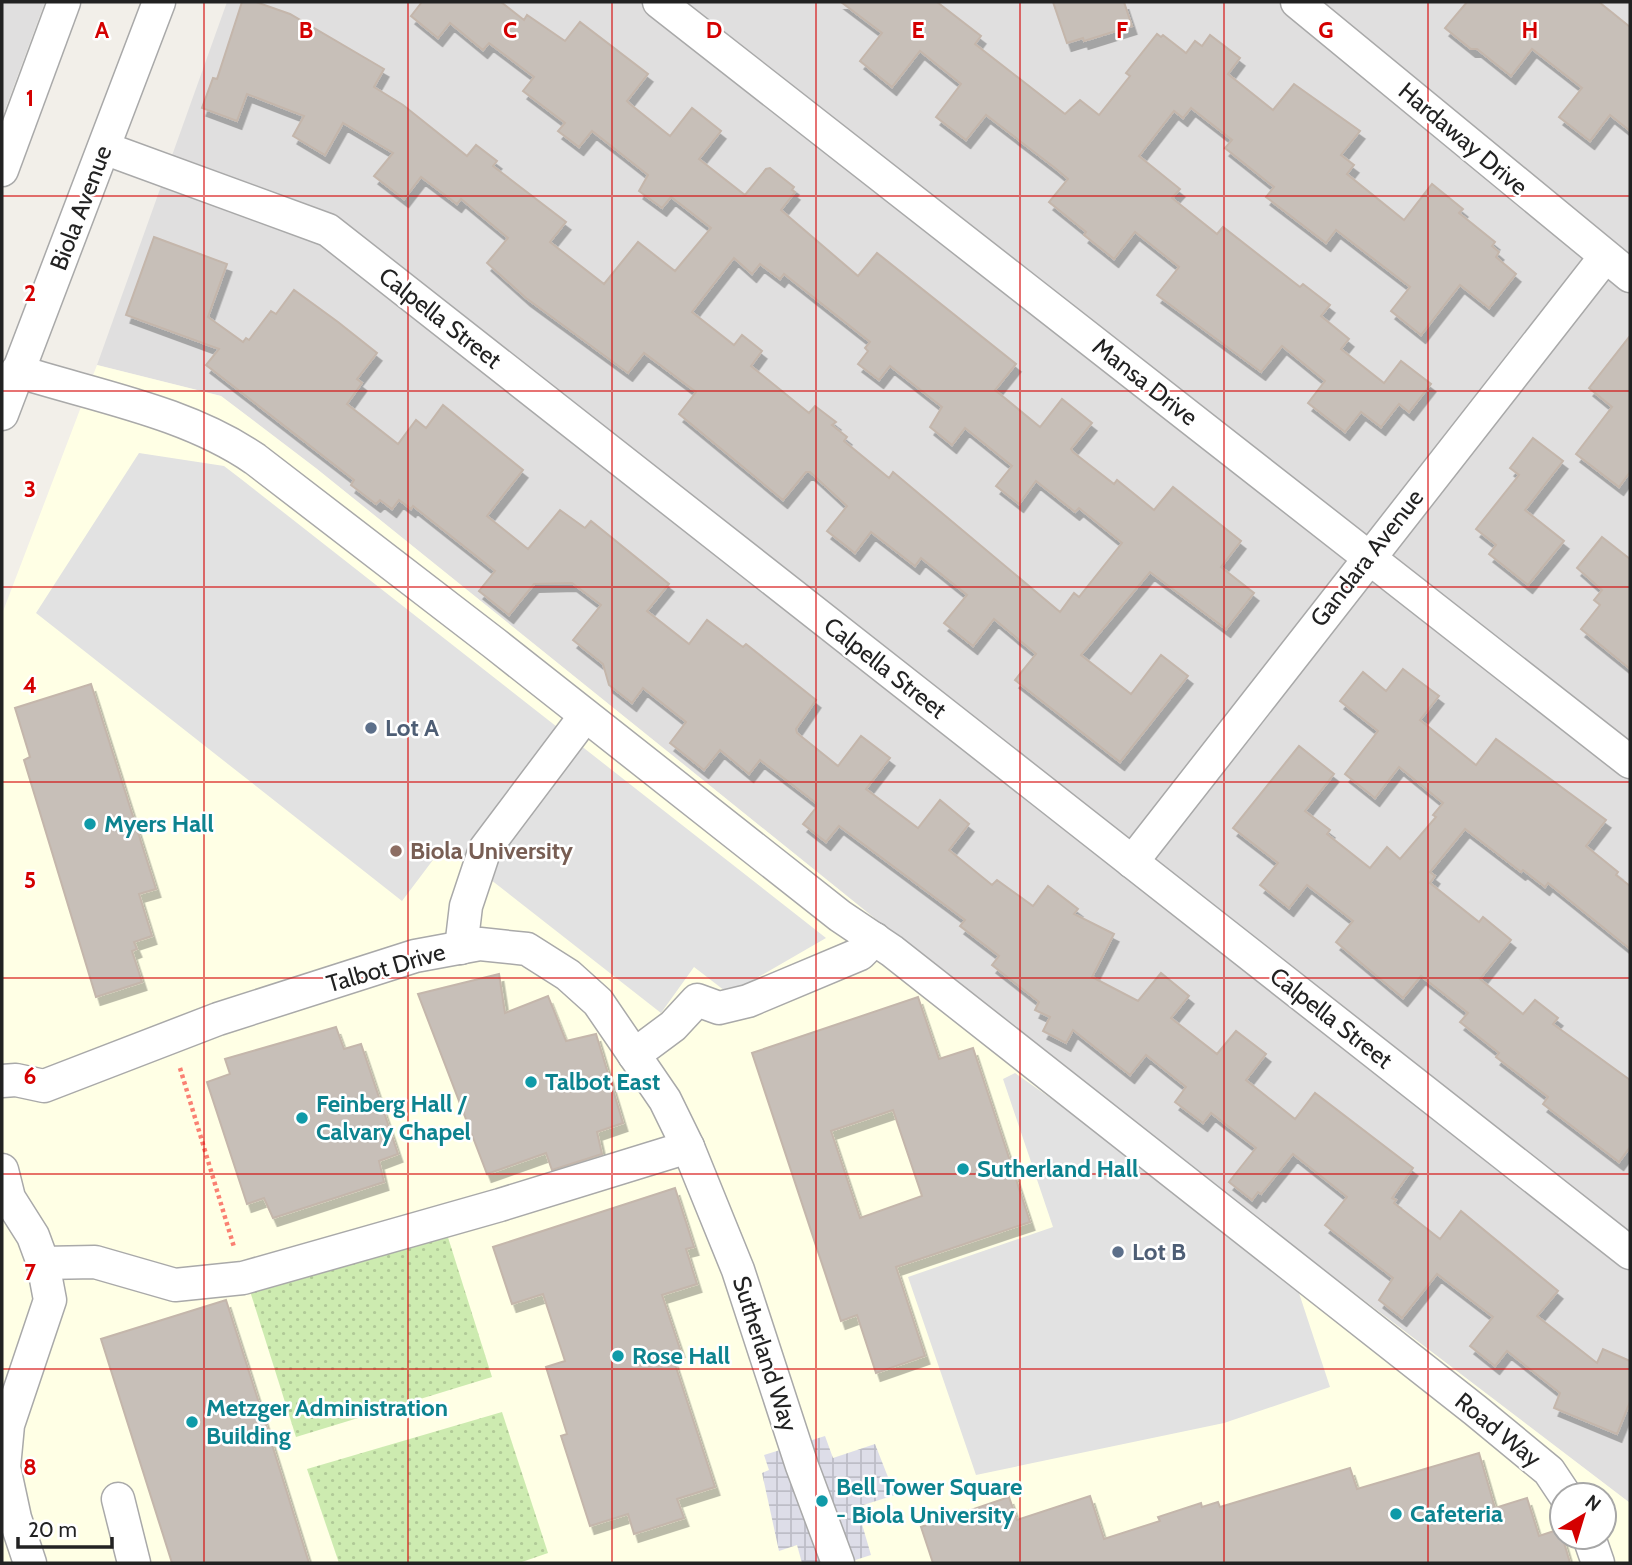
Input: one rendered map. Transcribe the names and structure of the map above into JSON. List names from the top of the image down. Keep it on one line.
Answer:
{"streets":{"street":["Hardaway Drive","Biola Avenue","Calpella Street","Mansa Drive","Gandara Avenue","Talbot Drive","Sutherland Way","Road Way"]},"crossings":[["Hardaway Drive","Gandara Avenue"],["Biola Avenue","Calpella Street"],["Biola Avenue","Road Way"],["Calpella Street","Gandara Avenue"],["Mansa Drive","Gandara Avenue"],["Talbot Drive","Sutherland Way"]],"places":["Lot A","Myers Hall","Biola University","Talbot East","Feinberg Hall / Calvary Chapel","Sutherland Hall","Lot B","Rose Hall","Metzger Administration Building","Bell Tower Square - Biola University","Cafeteria"],"scale_bar":"20 m","north":"top right","grid":{"columns":["A","B","C","D","E","F","G","H"],"rows":["1","2","3","4","5","6","7","8"]}}
